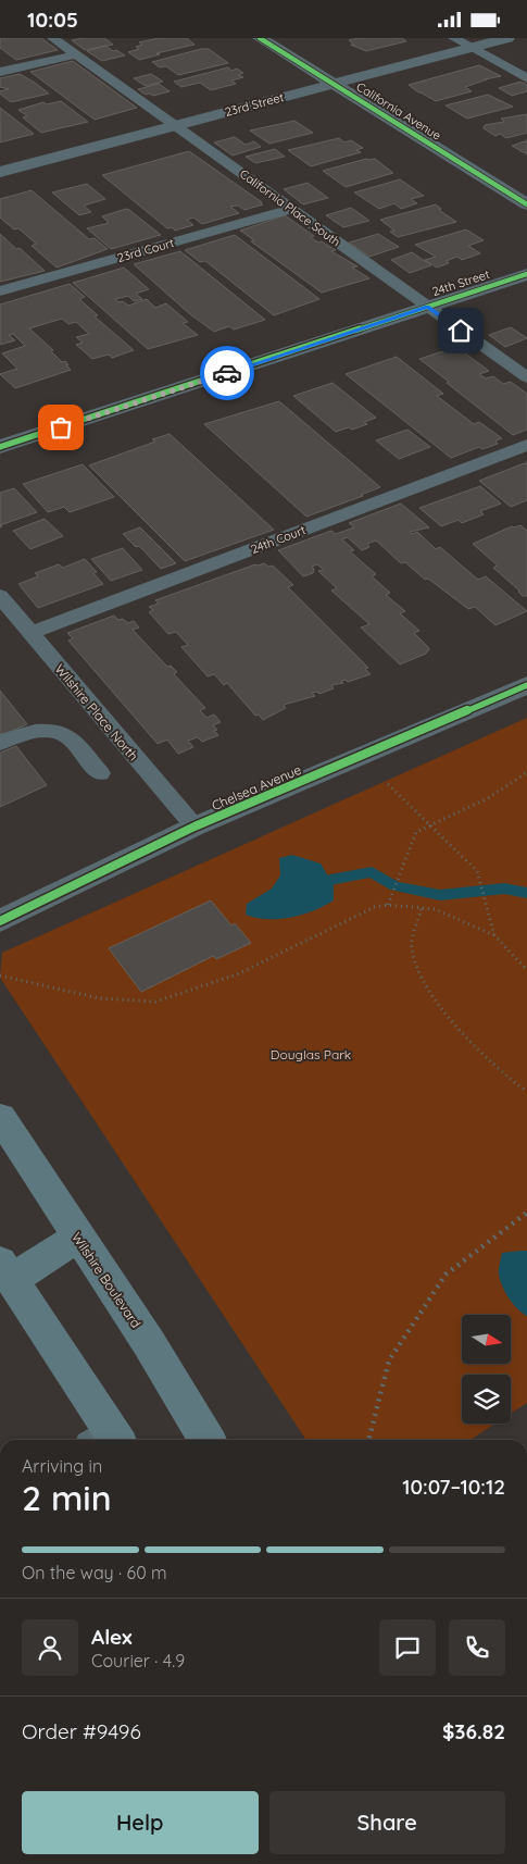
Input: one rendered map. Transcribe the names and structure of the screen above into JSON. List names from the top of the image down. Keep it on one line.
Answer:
{"streets":{"main road":["Wilshire Boulevard"],"street":["23rd Street","California Avenue","24th Street","Chelsea Avenue"],"lane":["California Place South","23rd Court","24th Court","Wilshire Place North"]},"crossings":[["23rd Street","California Avenue"],["23rd Street","California Place South"],["California Place South","23rd Court"],["California Place South","24th Street"],["24th Court","Wilshire Place North"],["Wilshire Place North","Chelsea Avenue"]],"parks":["Douglas Park"],"north":"right","page":{"status":"10:05","heading":["2 min","Arriving in","10:07–10:12"],"panel":["Alex","Courier · 4.9","Order #9496","$36.82"],"bar":"On the way · 60 m","buttons":["Help","Share"]}}
